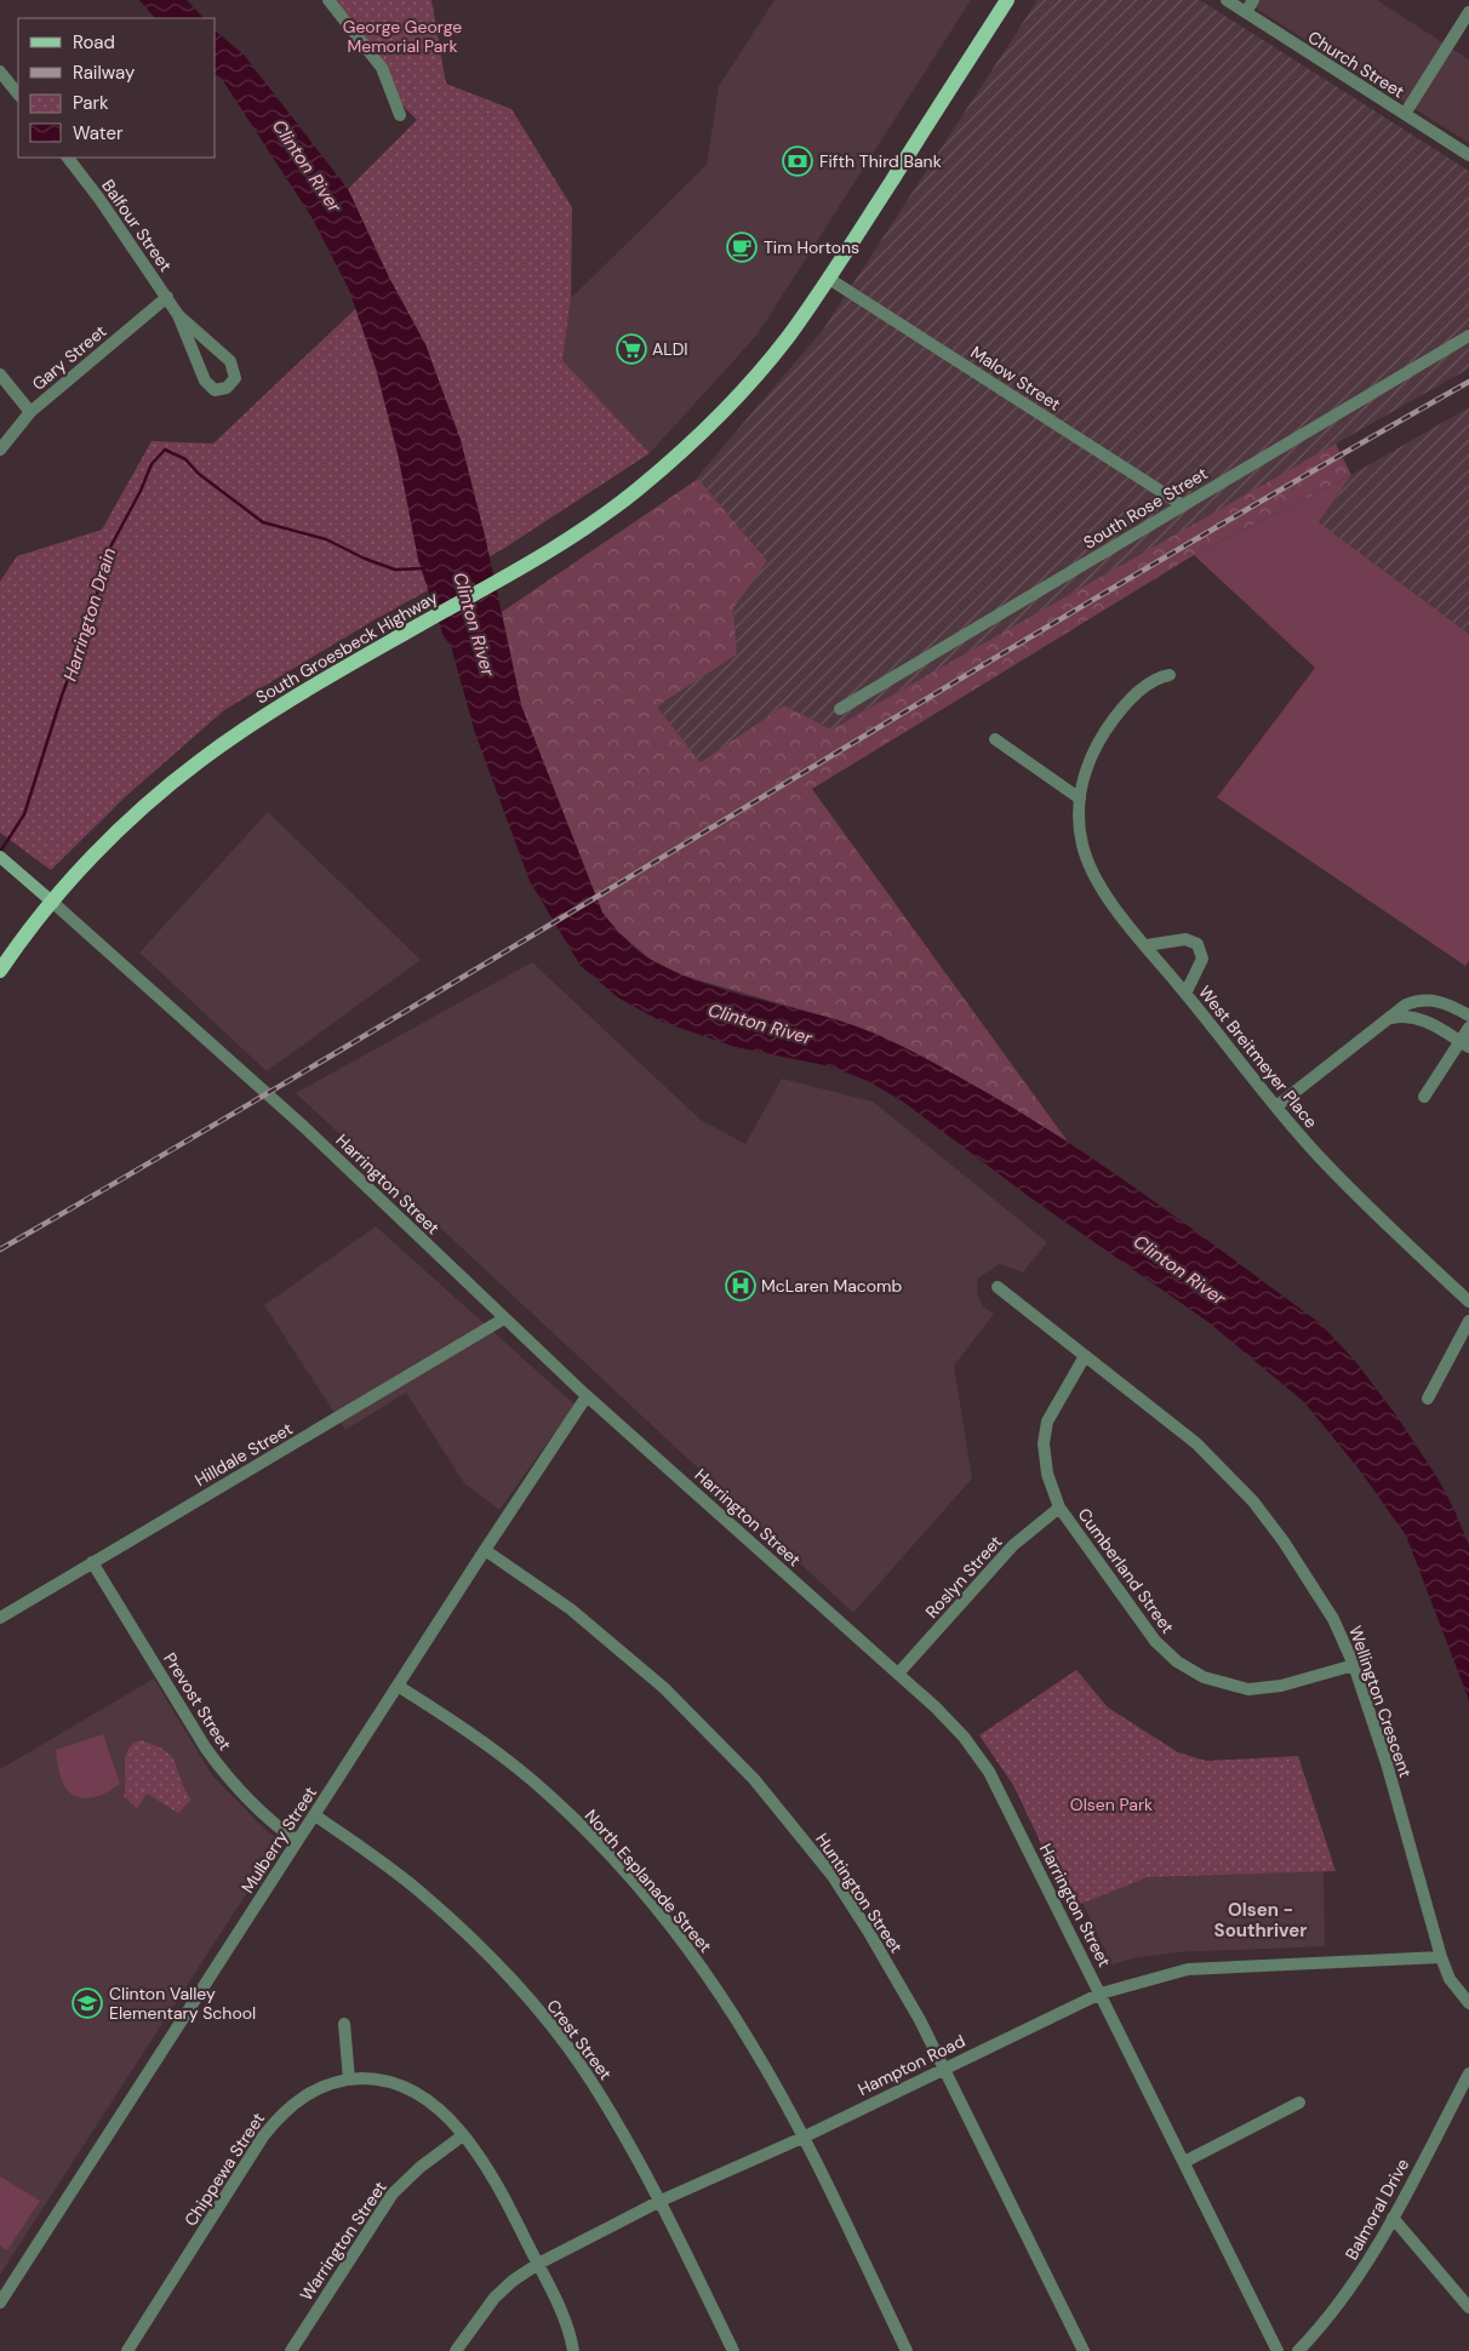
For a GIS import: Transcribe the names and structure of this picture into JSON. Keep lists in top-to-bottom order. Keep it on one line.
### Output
{"streets":{"main road":["South Groesbeck Highway"],"street":["Church Street","Balfour Street","Gary Street","Malow Street","South Rose Street","West Breitmeyer Place","Harrington Street","Hilldale Street","Cumberland Street","Roslyn Street","Prevost Street","Wellington Crescent","Mulberry Street","North Esplanade Street","Huntington Street","Crest Street","Hampton Road","Chippewa Street","Balmoral Drive","Warrington Street"]},"crossings":[["Balfour Street","Gary Street"],["Malow Street","South Rose Street"],["Malow Street","South Groesbeck Highway"],["South Groesbeck Highway","Harrington Street"],["Harrington Street","Hilldale Street"],["Harrington Street","Roslyn Street"],["Harrington Street","Mulberry Street"],["Harrington Street","Hampton Road"],["Hilldale Street","Prevost Street"],["Cumberland Street","Roslyn Street"],["Cumberland Street","Wellington Crescent"],["Prevost Street","Mulberry Street"],["Wellington Crescent","Hampton Road"],["Mulberry Street","North Esplanade Street"],["Mulberry Street","Huntington Street"],["Mulberry Street","Crest Street"],["North Esplanade Street","Hampton Road"],["Huntington Street","Hampton Road"],["Crest Street","Hampton Road"],["Hampton Road","Chippewa Street"],["Chippewa Street","Warrington Street"]],"districts":["Olsen - Southriver"],"water":["Clinton River","Harrington Drain"],"parks":["George George Memorial Park","Olsen Park"],"places":{"bank":["Fifth Third Bank"],"cafe":["Tim Hortons"],"supermarket":["ALDI"],"hospital":["McLaren Macomb"],"school or university":["Clinton Valley Elementary School"]},"legend":["Road","Railway","Park","Water"]}
